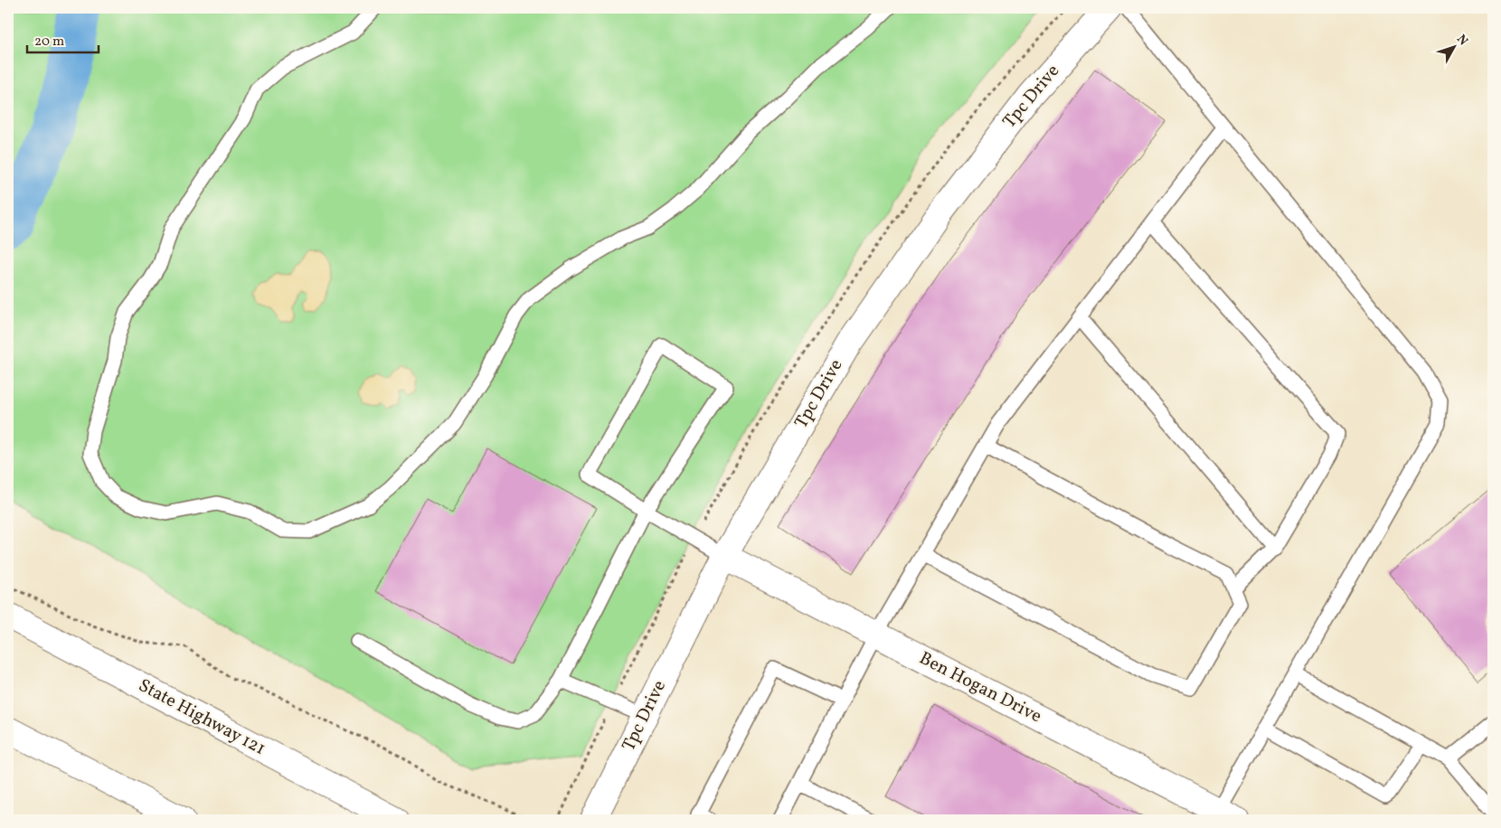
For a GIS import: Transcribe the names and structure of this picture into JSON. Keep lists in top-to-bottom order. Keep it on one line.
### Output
{"streets":{"main road":["Tpc Drive","Ben Hogan Drive","State Highway 121"]},"crossings":[["Tpc Drive","Ben Hogan Drive"]],"scale_bar":"20 m","north":"top right"}
